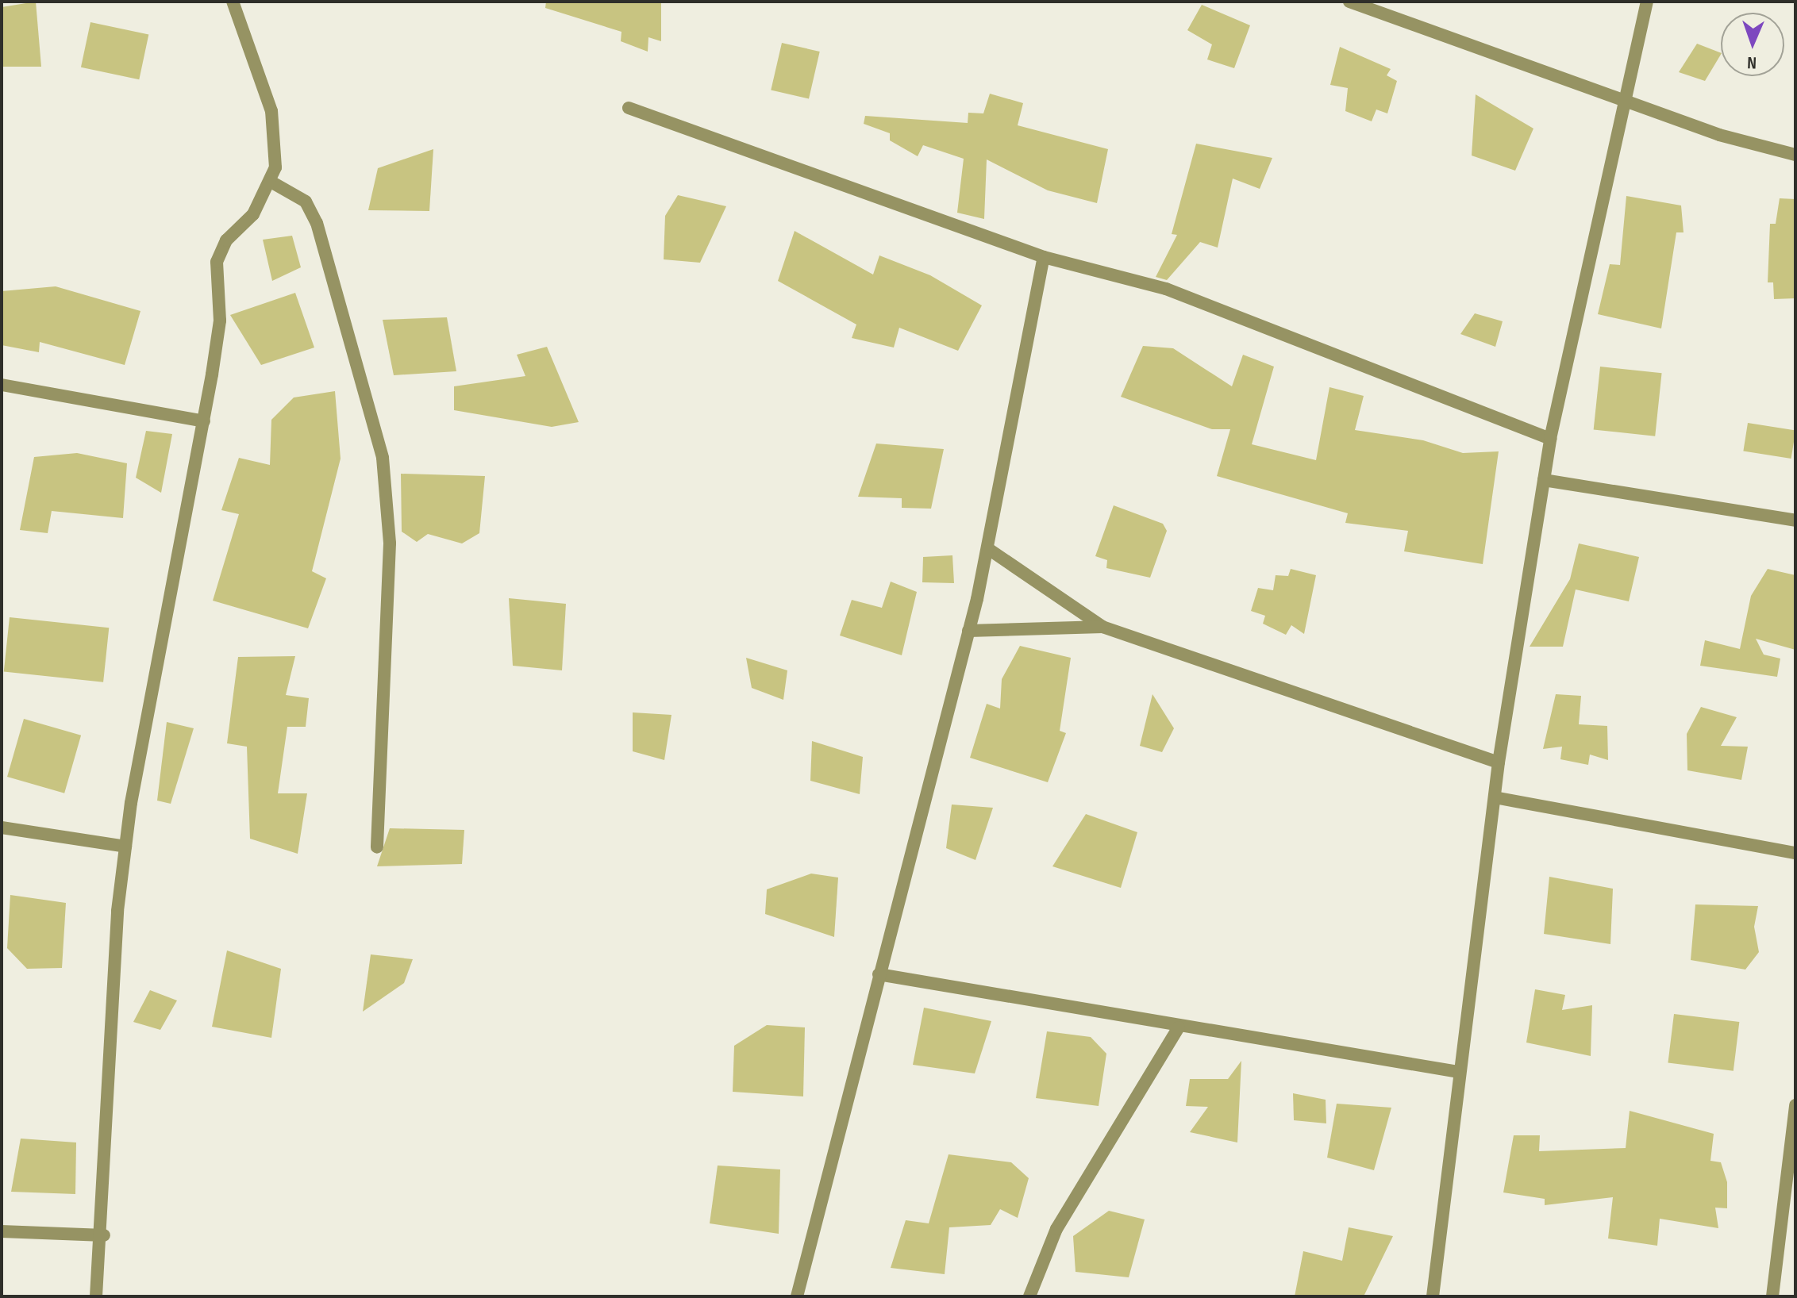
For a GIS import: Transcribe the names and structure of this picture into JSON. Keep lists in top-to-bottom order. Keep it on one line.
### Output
{"north":"bottom"}
